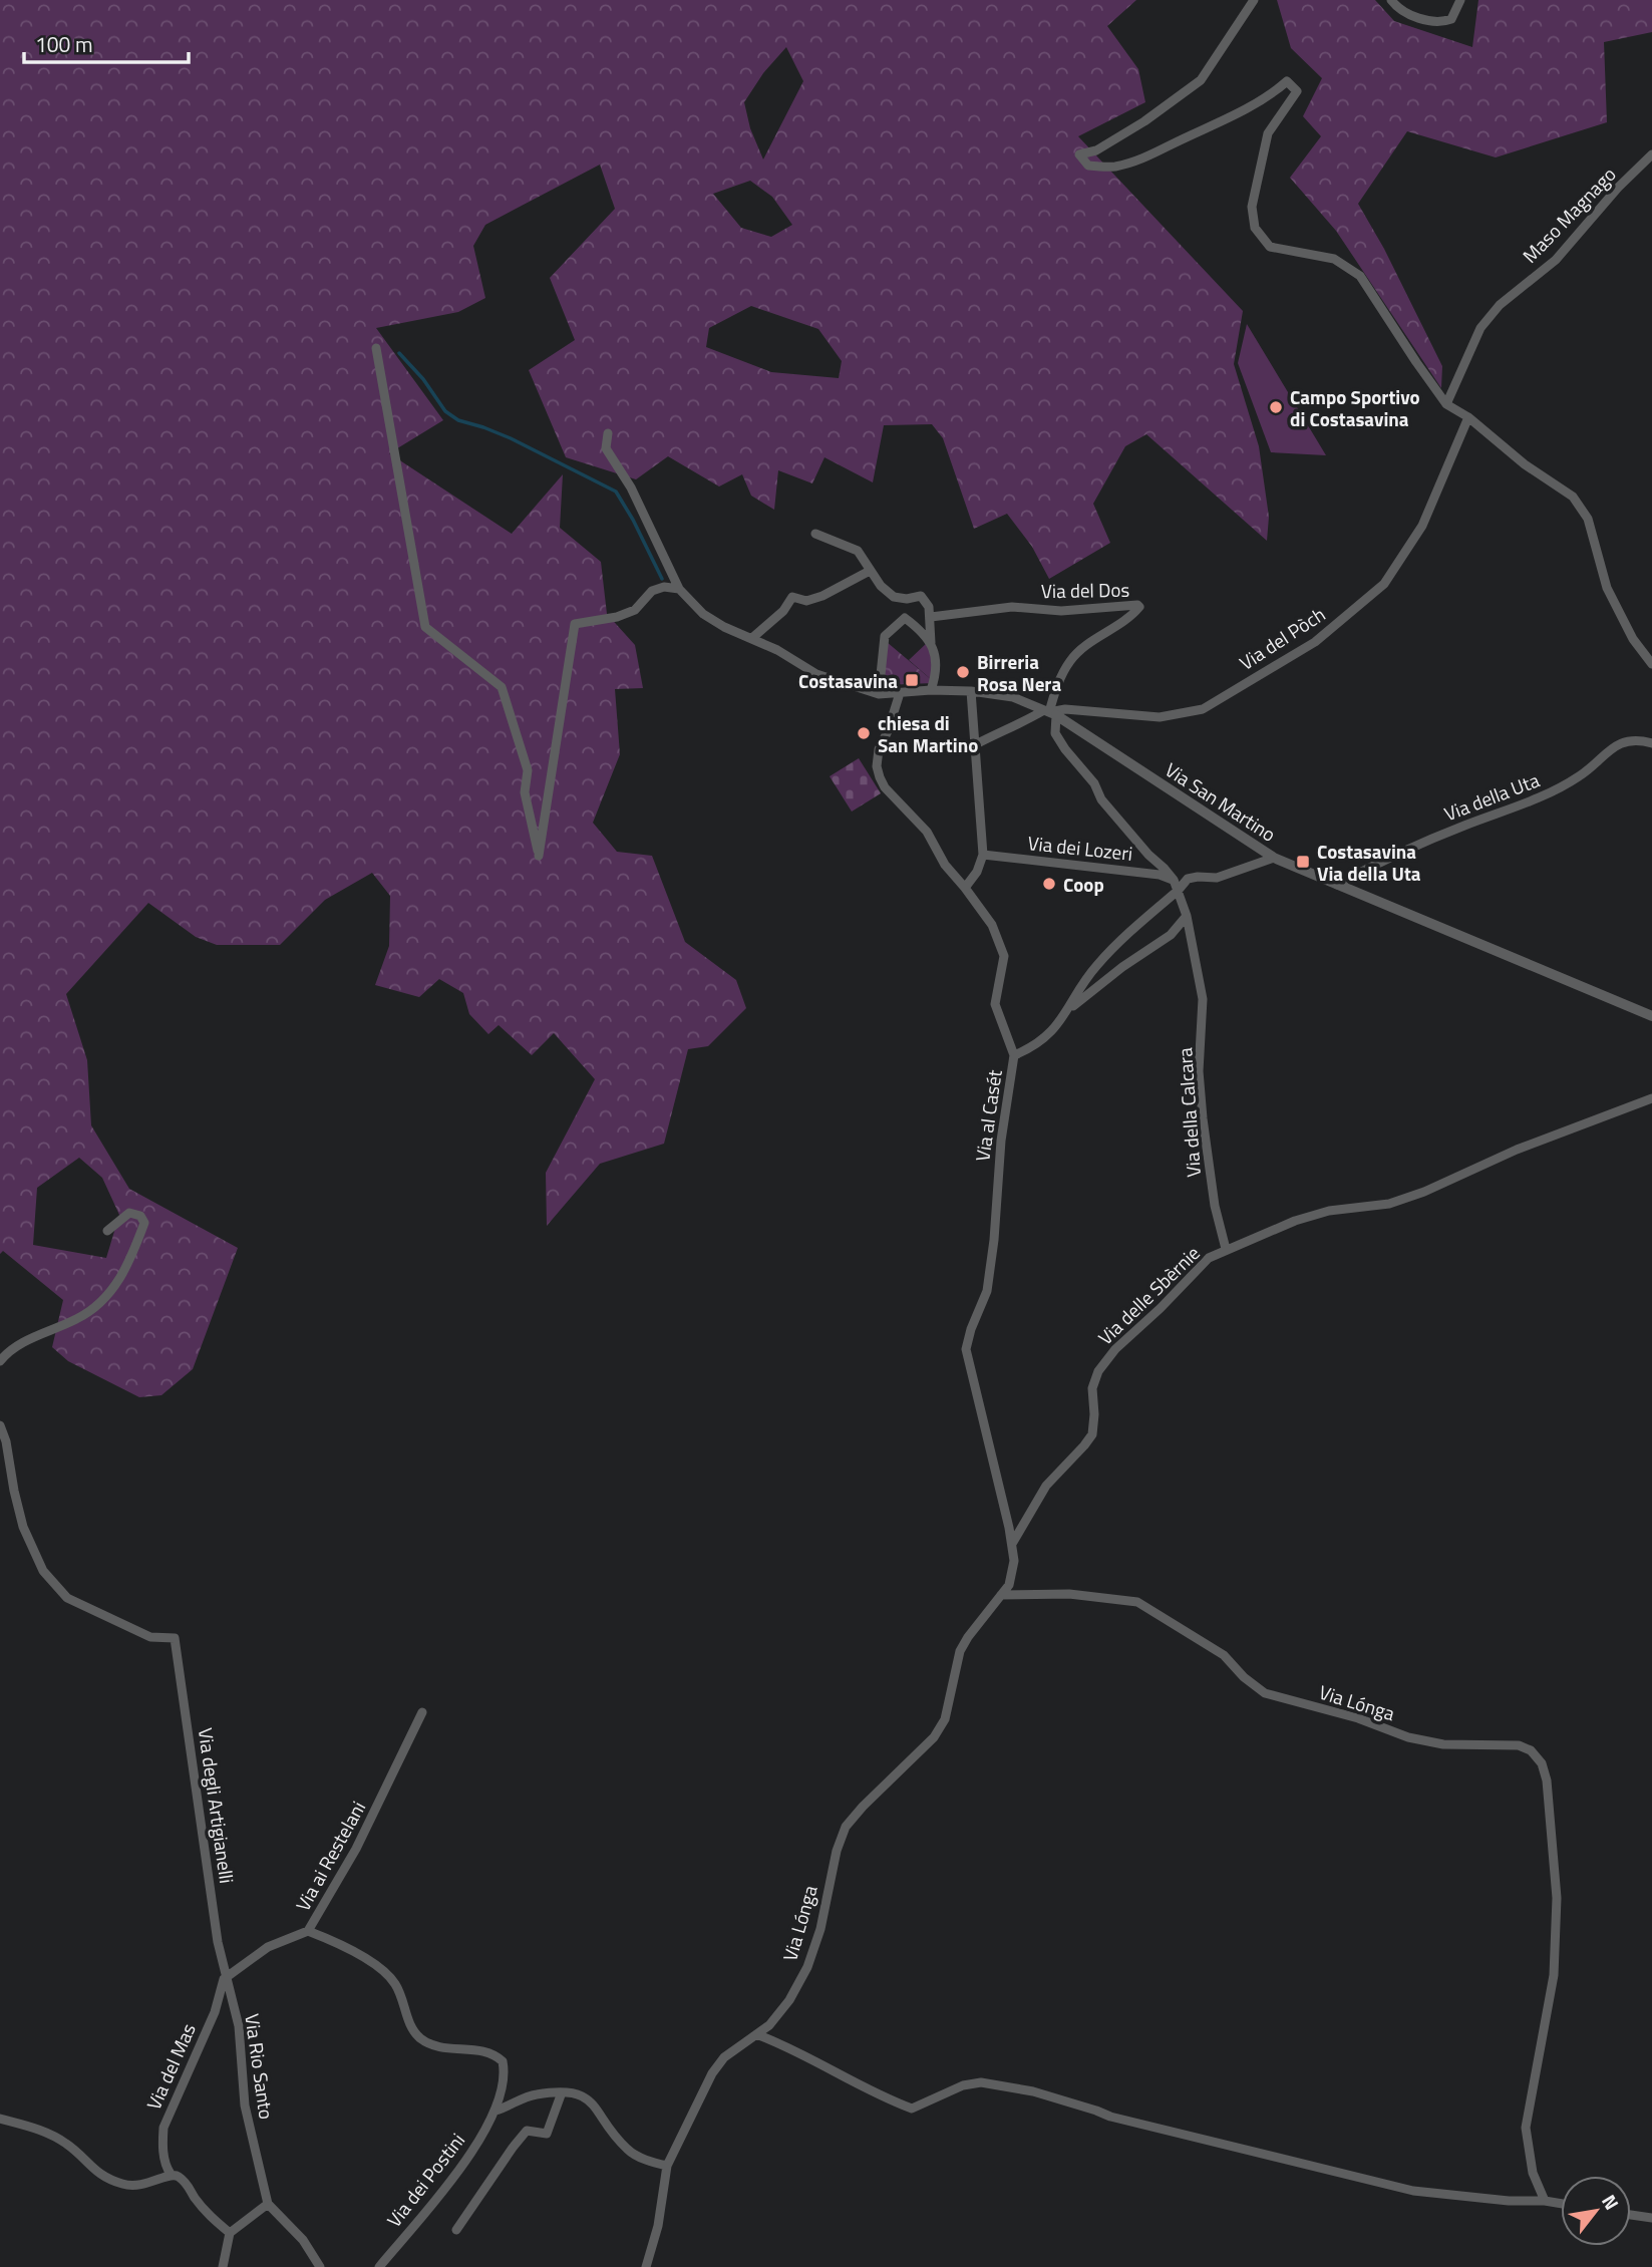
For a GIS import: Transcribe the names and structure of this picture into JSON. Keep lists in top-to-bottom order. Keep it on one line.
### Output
{"streets":{"street":["Maso Magnago","Via del Dos","Via del Pòch","Via della Uta","Via San Martino","Via dei Lozeri","Via della Calcara","Via al Casét","Via delle Sbèrnie","Via Lónga","Via degli Artigianelli","Via ai Restelani","Via del Mas","Via Rio Santo","Via dei Postini"]},"crossings":[["Via del Dos","Via del Pòch"],["Via del Dos","Via San Martino"],["Via del Dos","Via della Calcara"],["Via del Pòch","Via San Martino"],["Via del Pòch","Via della Calcara"],["Via della Uta","Via San Martino"],["Via San Martino","Via della Calcara"],["Via San Martino","Via al Casét"],["Via dei Lozeri","Via della Calcara"],["Via della Calcara","Via delle Sbèrnie"],["Via al Casét","Via delle Sbèrnie"],["Via al Casét","Via Lónga"],["Via delle Sbèrnie","Via Lónga"],["Via degli Artigianelli","Via ai Restelani"],["Via degli Artigianelli","Via del Mas"],["Via degli Artigianelli","Via Rio Santo"],["Via ai Restelani","Via del Mas"],["Via ai Restelani","Via Rio Santo"],["Via ai Restelani","Via dei Postini"],["Via del Mas","Via Rio Santo"]],"places":{"other":["Campo Sportivo di Costasavina","Birreria Rosa Nera","chiesa di San Martino","Coop"],"transit":["Costasavina","Costasavina Via della Uta"]},"scale_bar":"100 m","north":"top right"}
